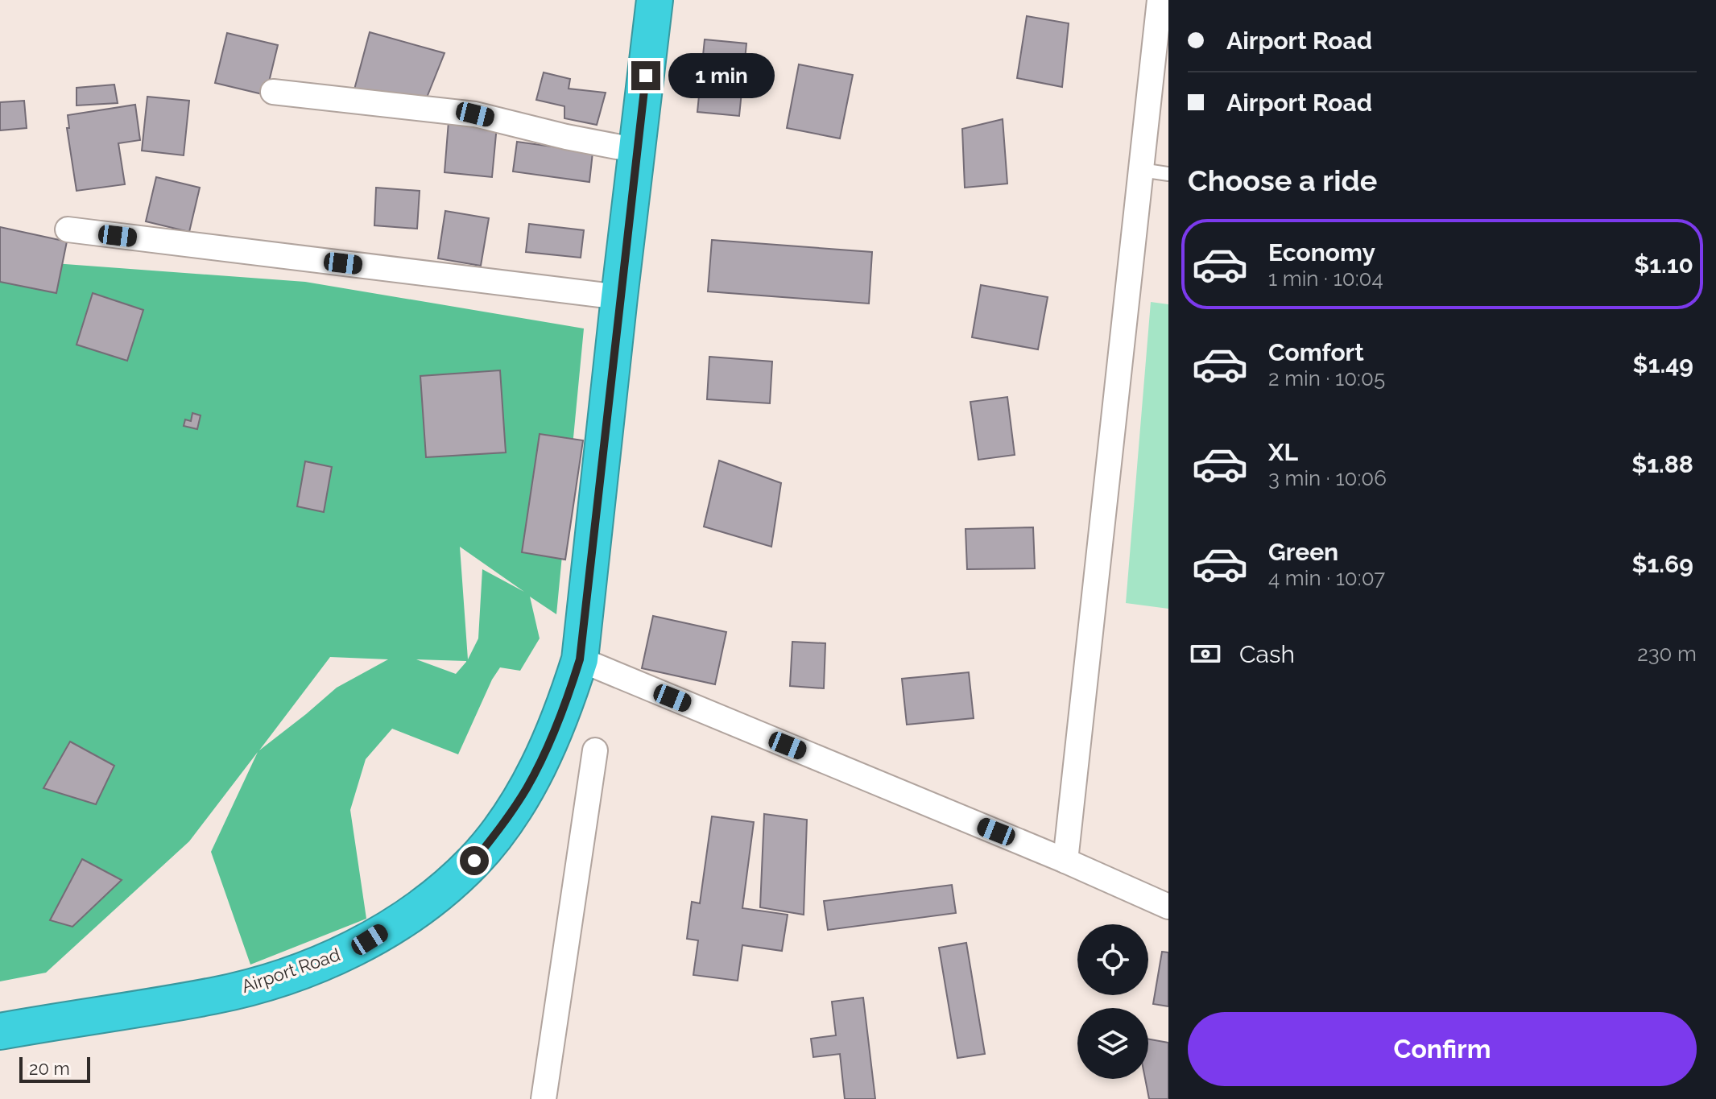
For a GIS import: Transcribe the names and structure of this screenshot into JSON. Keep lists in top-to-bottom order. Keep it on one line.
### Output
{"streets":{"highway":["Airport Road"]},"scale_bar":"20 m","page":{"banner":["Airport Road","Airport Road"],"bubble":"1 min","heading":"Choose a ride","list":[{"name":"Economy","note":"1 min · 10:04","value":"$1.10"},{"name":"Comfort","note":"2 min · 10:05","value":"$1.49"},{"name":"XL","note":"3 min · 10:06","value":"$1.88"},{"name":"Green","note":"4 min · 10:07","value":"$1.69"}],"pay":["Cash","230 m"],"buttons":"Confirm","scale":"20 m"}}
